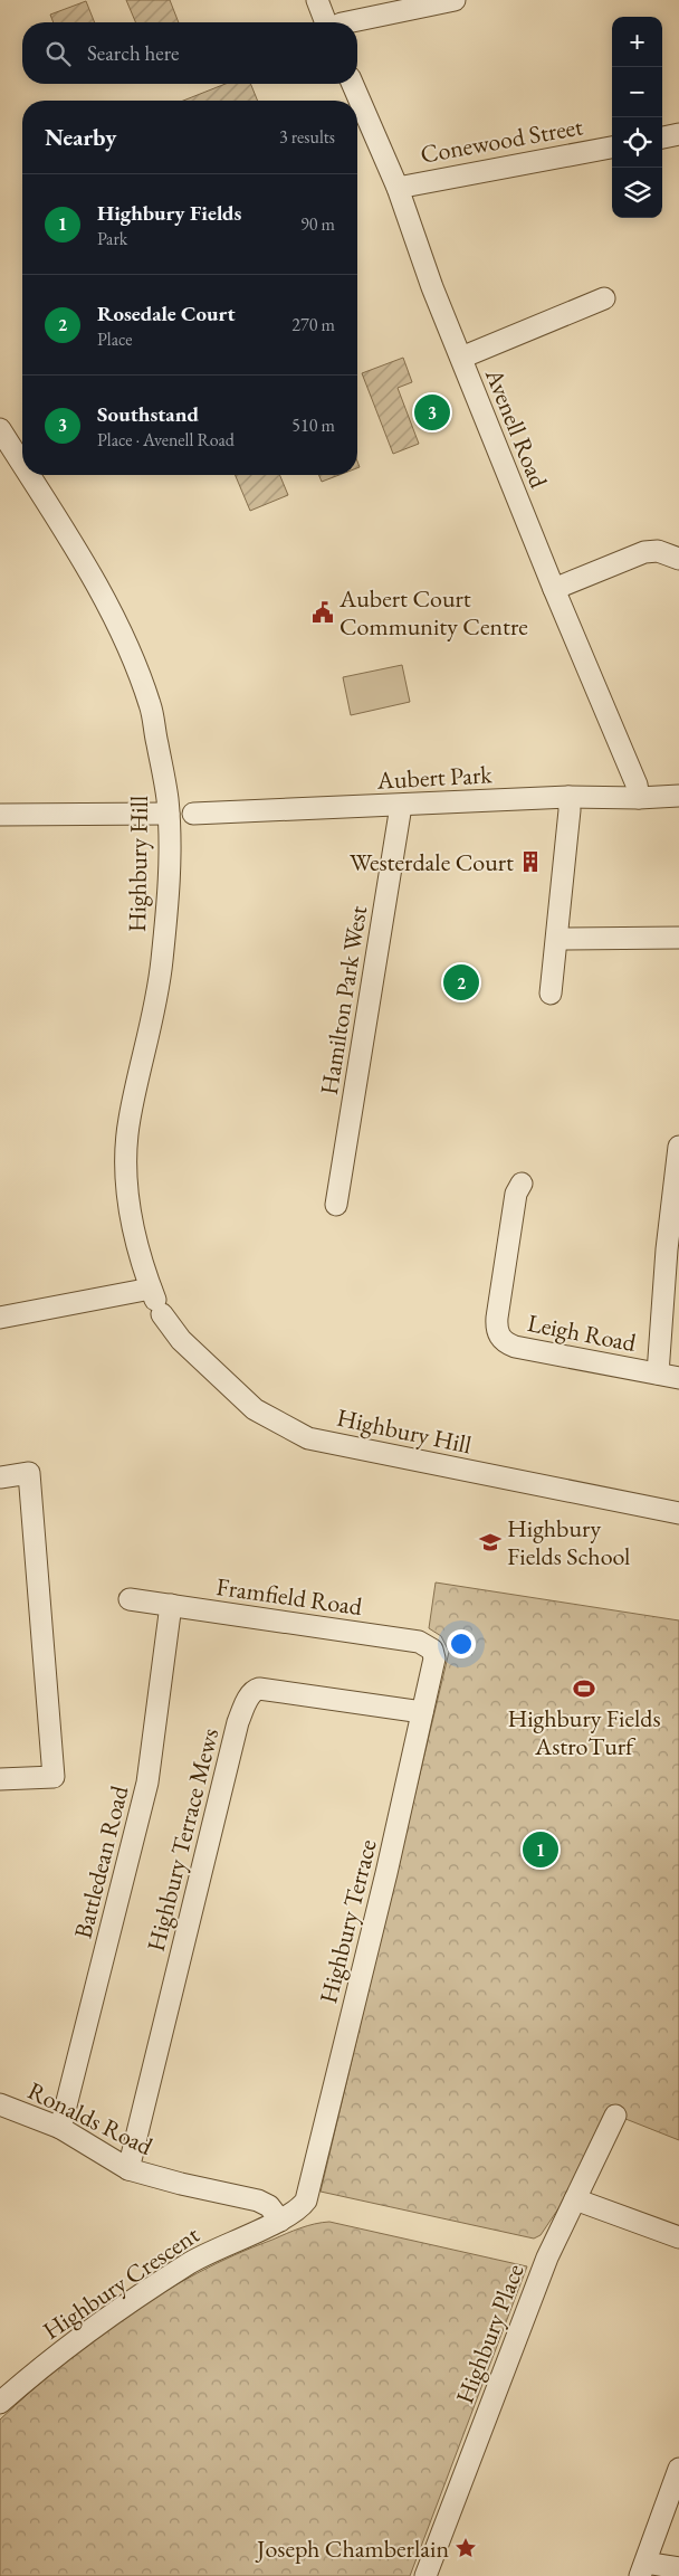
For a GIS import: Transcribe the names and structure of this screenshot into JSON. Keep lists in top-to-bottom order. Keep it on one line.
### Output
{"streets":{"street":["Conewood Street","Avenell Road","Aubert Park","Highbury Hill","Hamilton Park West","Leigh Road","Framfield Road","Highbury Terrace Mews","Battledean Road","Highbury Terrace","Ronalds Road","Highbury Crescent","Highbury Place"]},"crossings":[["Conewood Street","Avenell Road"],["Avenell Road","Aubert Park"],["Aubert Park","Hamilton Park West"],["Framfield Road","Battledean Road"],["Framfield Road","Highbury Terrace"],["Highbury Terrace Mews","Highbury Terrace"],["Highbury Terrace Mews","Ronalds Road"],["Battledean Road","Ronalds Road"],["Highbury Terrace","Highbury Crescent"],["Ronalds Road","Highbury Crescent"]],"places":{"public building":["Aubert Court Community Centre"],"building":["Westerdale Court"],"school or university":["Highbury Fields School"],"sports":["Highbury Fields AstroTurf"],"place":["Joseph Chamberlain"]},"page":{"map_buttons":["+","−"],"search":"Search here","heading":["Nearby","3 results"],"list":[{"mark":"1","name":"Highbury Fields","note":"Park","value":"90 m"},{"mark":"2","name":"Rosedale Court","note":"Place","value":"270 m"},{"mark":"3","name":"Southstand","note":"Place · Avenell Road","value":"510 m"}],"pins":["3","2","1"]}}
